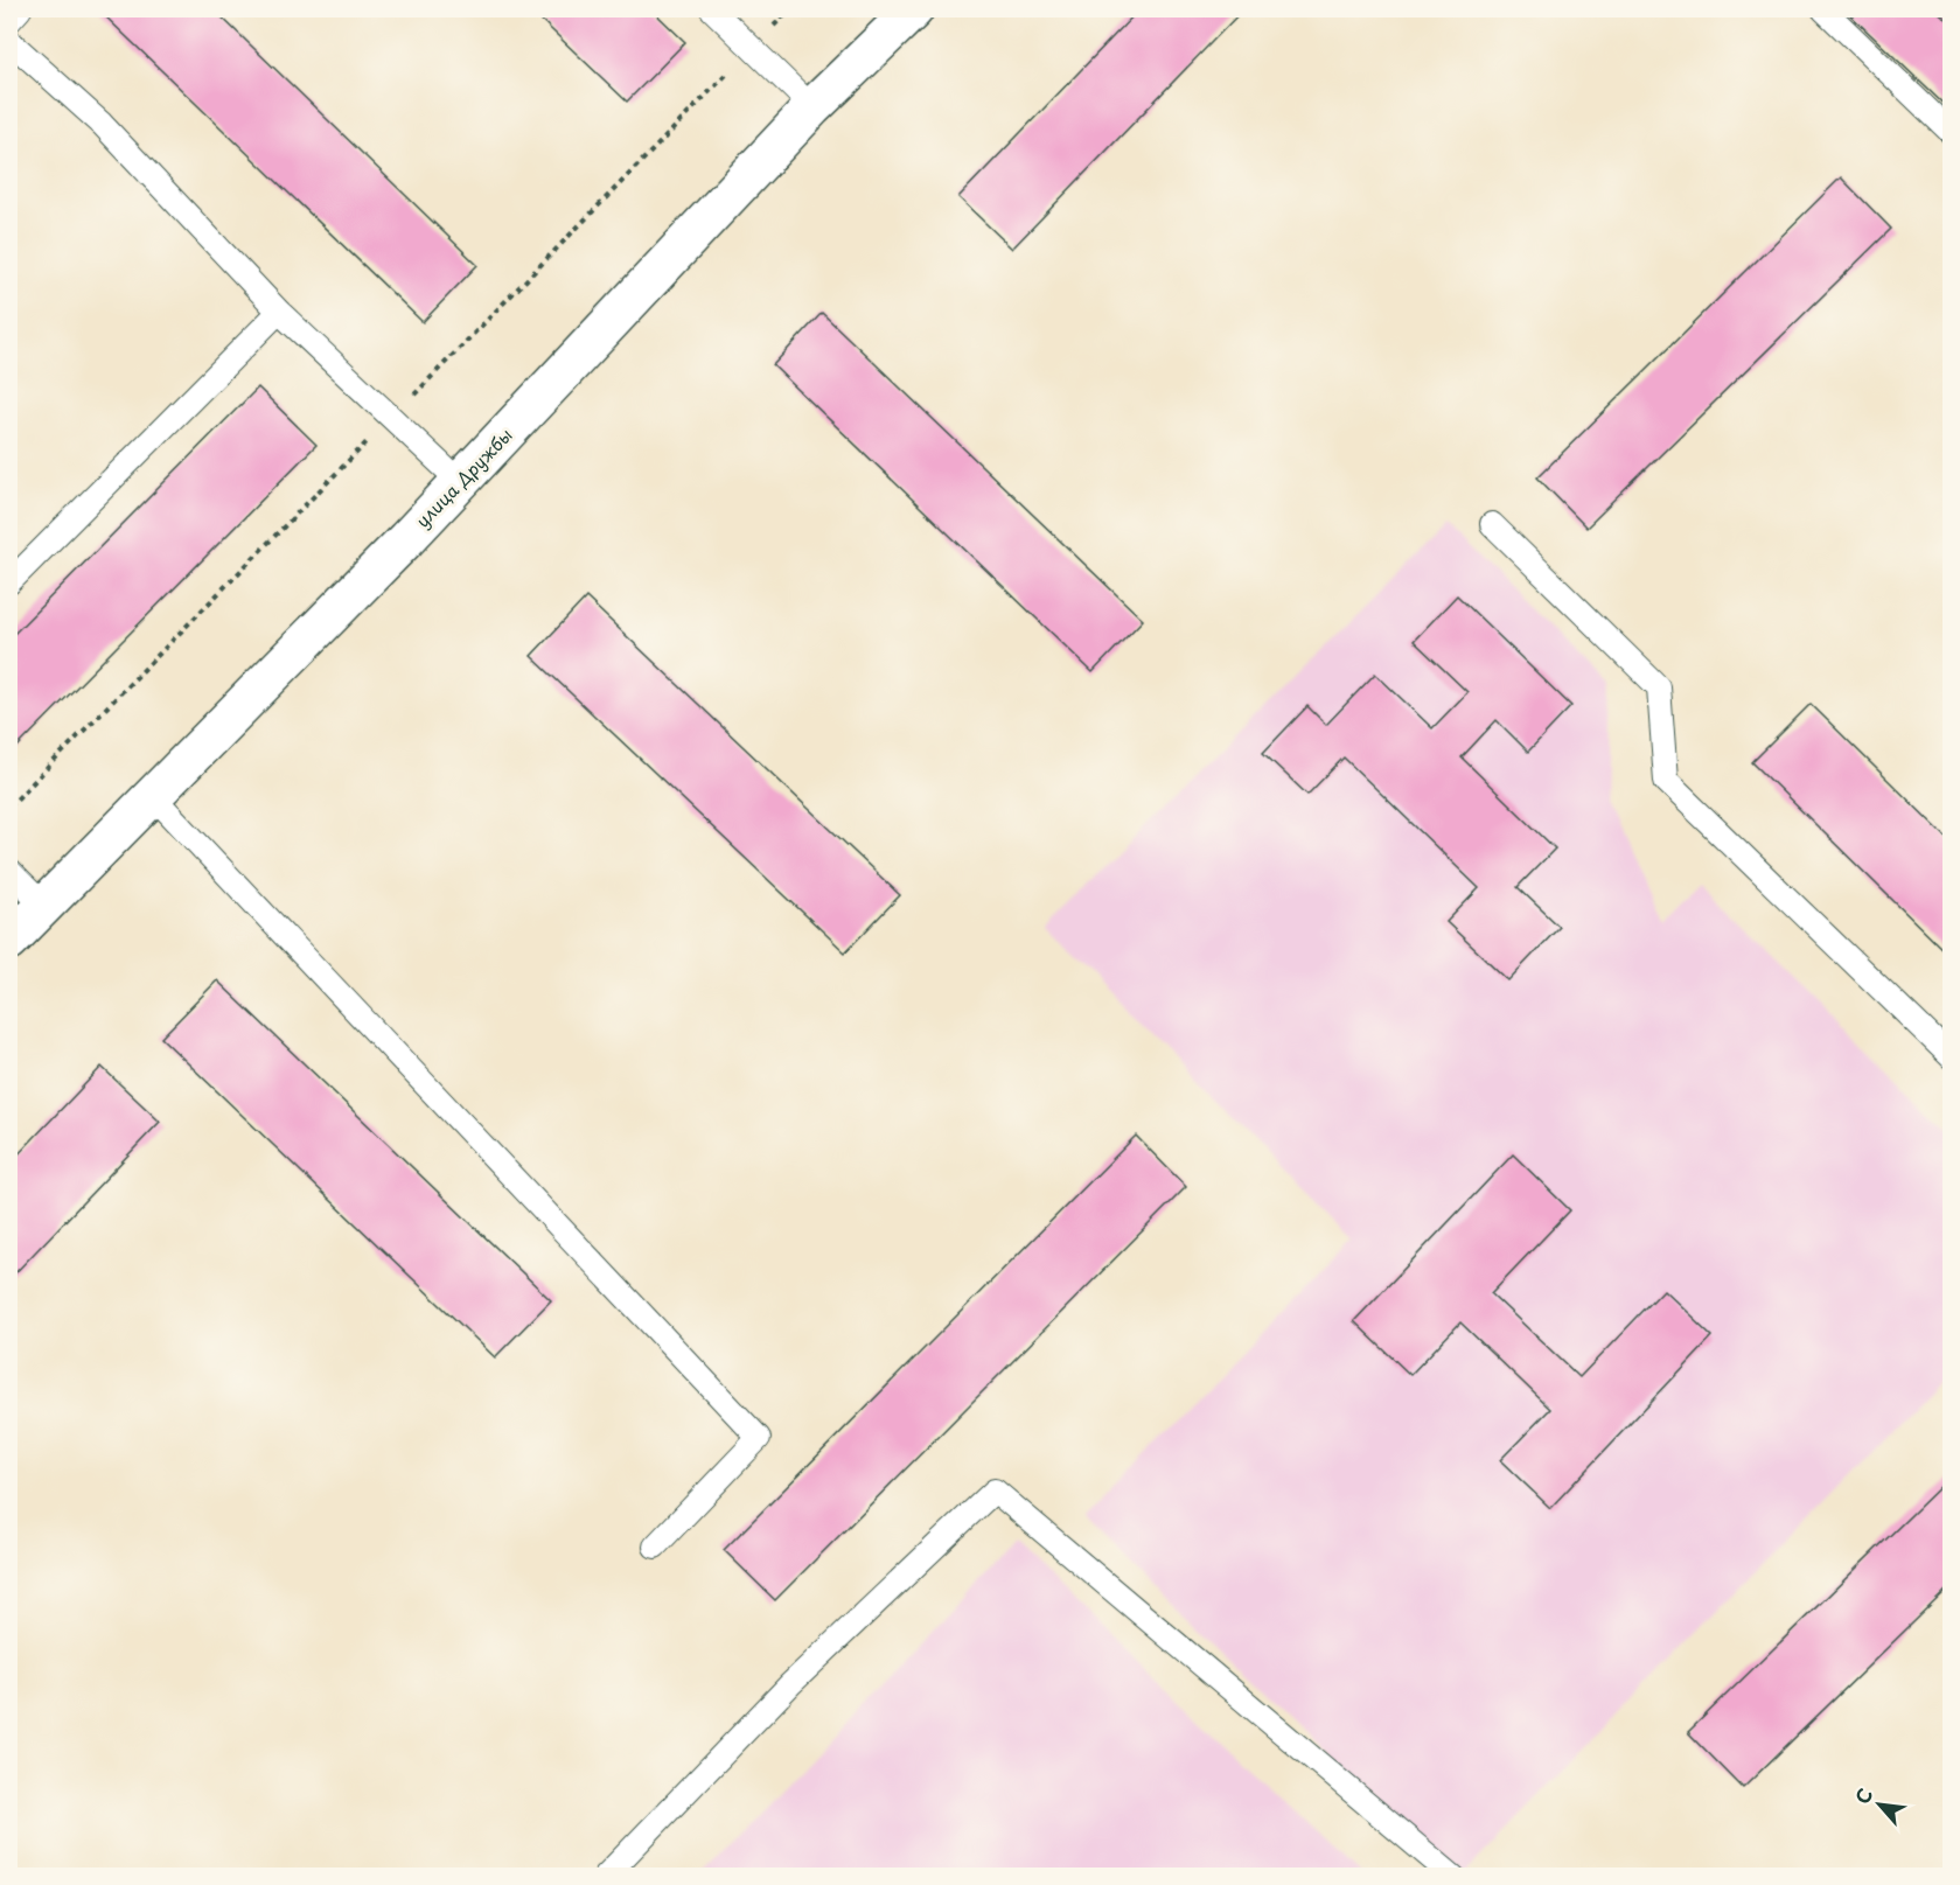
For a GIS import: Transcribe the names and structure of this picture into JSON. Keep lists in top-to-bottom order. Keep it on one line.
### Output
{"streets":{"street":["улица Дружбы"]},"north":"top left"}
